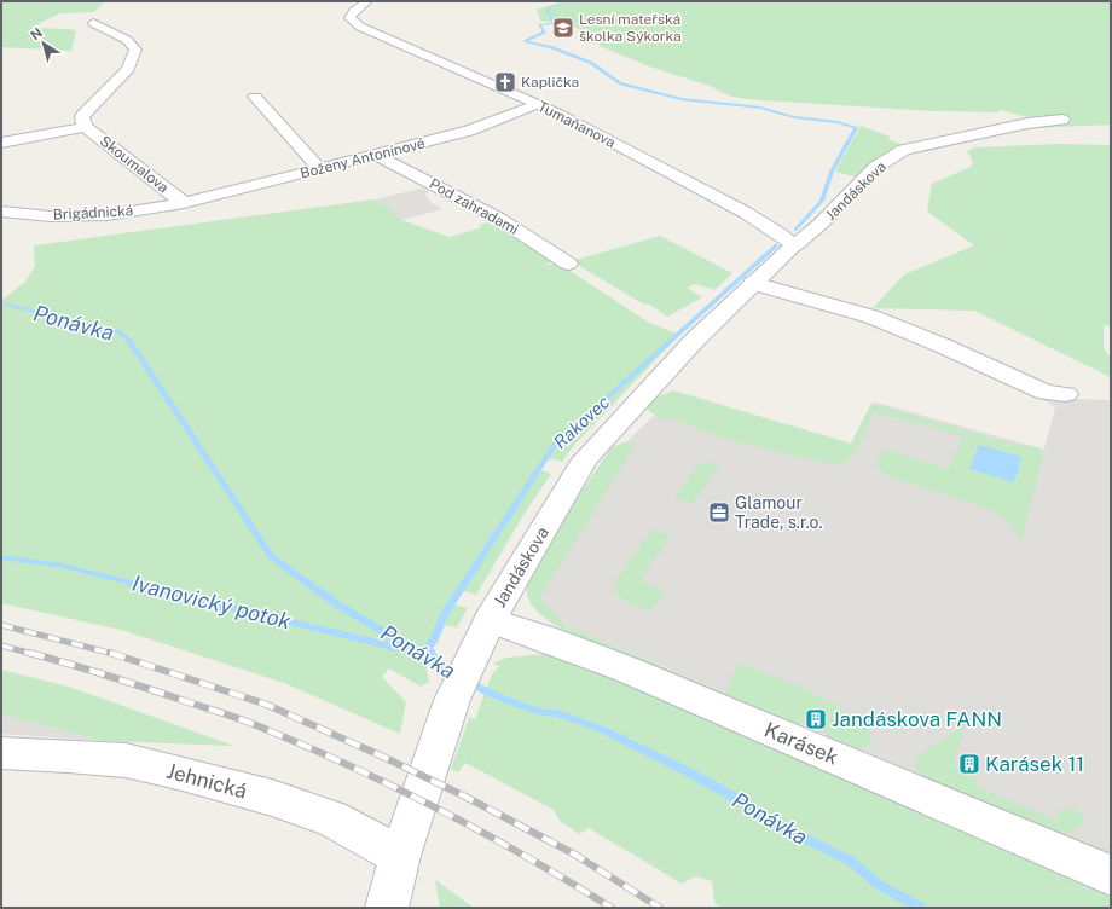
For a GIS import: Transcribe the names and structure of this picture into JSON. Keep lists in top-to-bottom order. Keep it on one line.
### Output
{"streets":{"street":["Tumaňanova","Boženy Antonínové","Skoumalova","Jandáskova","Pod zahradami","Brigádnická","Karásek","Jehnická"]},"crossings":[["Tumaňanova","Boženy Antonínové"],["Tumaňanova","Jandáskova"],["Boženy Antonínové","Skoumalova"],["Boženy Antonínové","Pod zahradami"],["Boženy Antonínové","Brigádnická"],["Skoumalova","Brigádnická"],["Jandáskova","Karásek"],["Jandáskova","Jehnická"]],"water":["Ponávka","Rakovec","Ivanovický potok"],"places":{"school or university":["Lesní mateřská školka Sýkorka"],"church":["Kaplička"],"office":["Glamour Trade, s.r.o."],"building":["Jandáskova FANN","Karásek 11"]},"north":"top left"}
